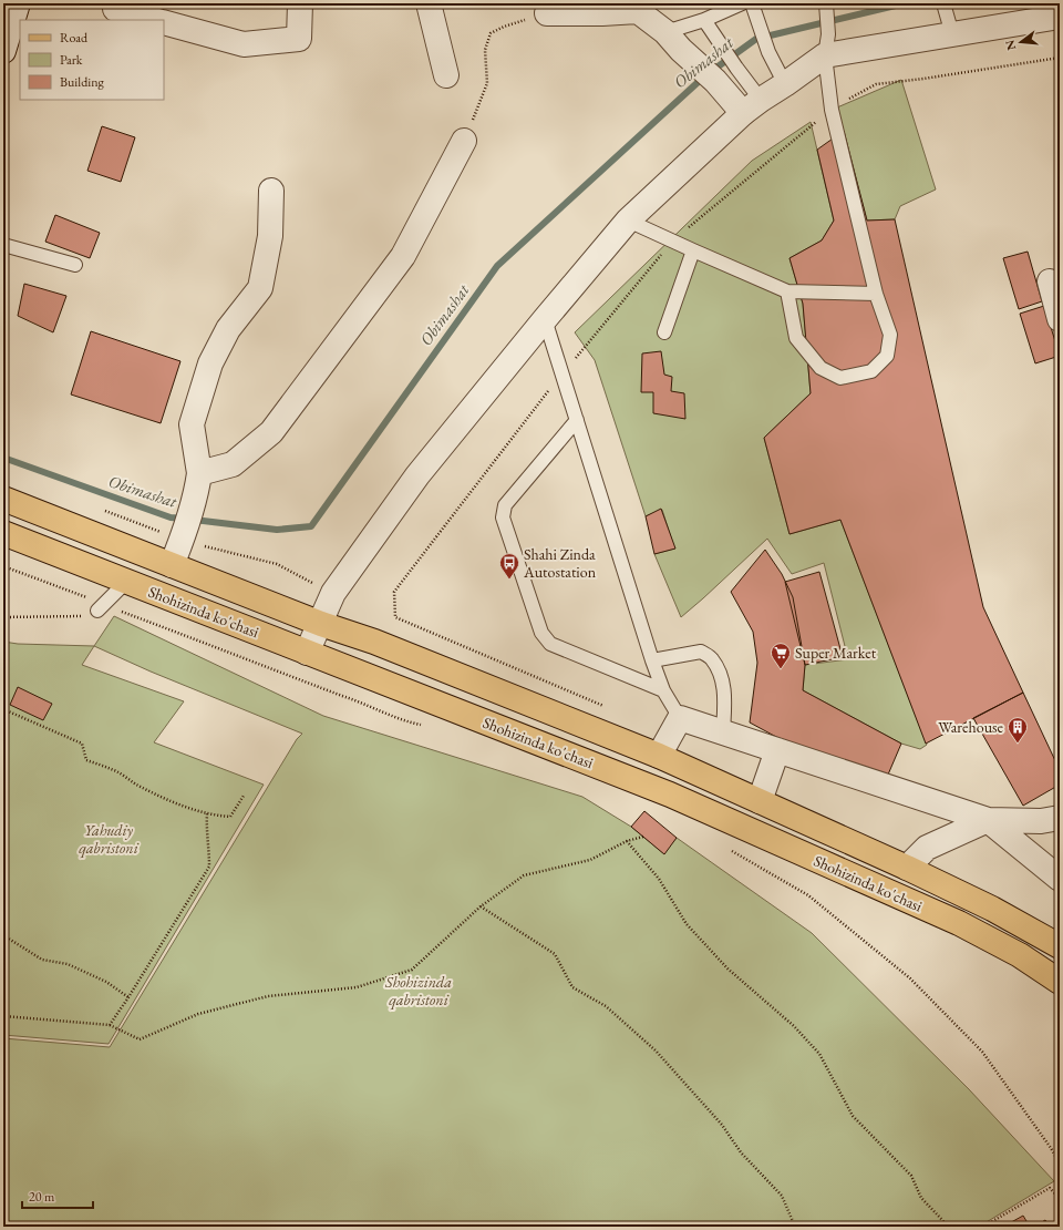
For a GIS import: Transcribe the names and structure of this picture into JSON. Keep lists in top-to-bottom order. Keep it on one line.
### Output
{"streets":{"main road":["Shohizinda ko'chasi"]},"water":["Obimashat"],"parks":["Yahudiy qabristoni","Shohizinda qabristoni"],"places":{"bus stop":["Shahi Zinda Autostation"],"supermarket":["Super Market"],"building":["Warehouse"]},"legend":["Road","Park","Building"],"scale_bar":"20 m","north":"left"}
